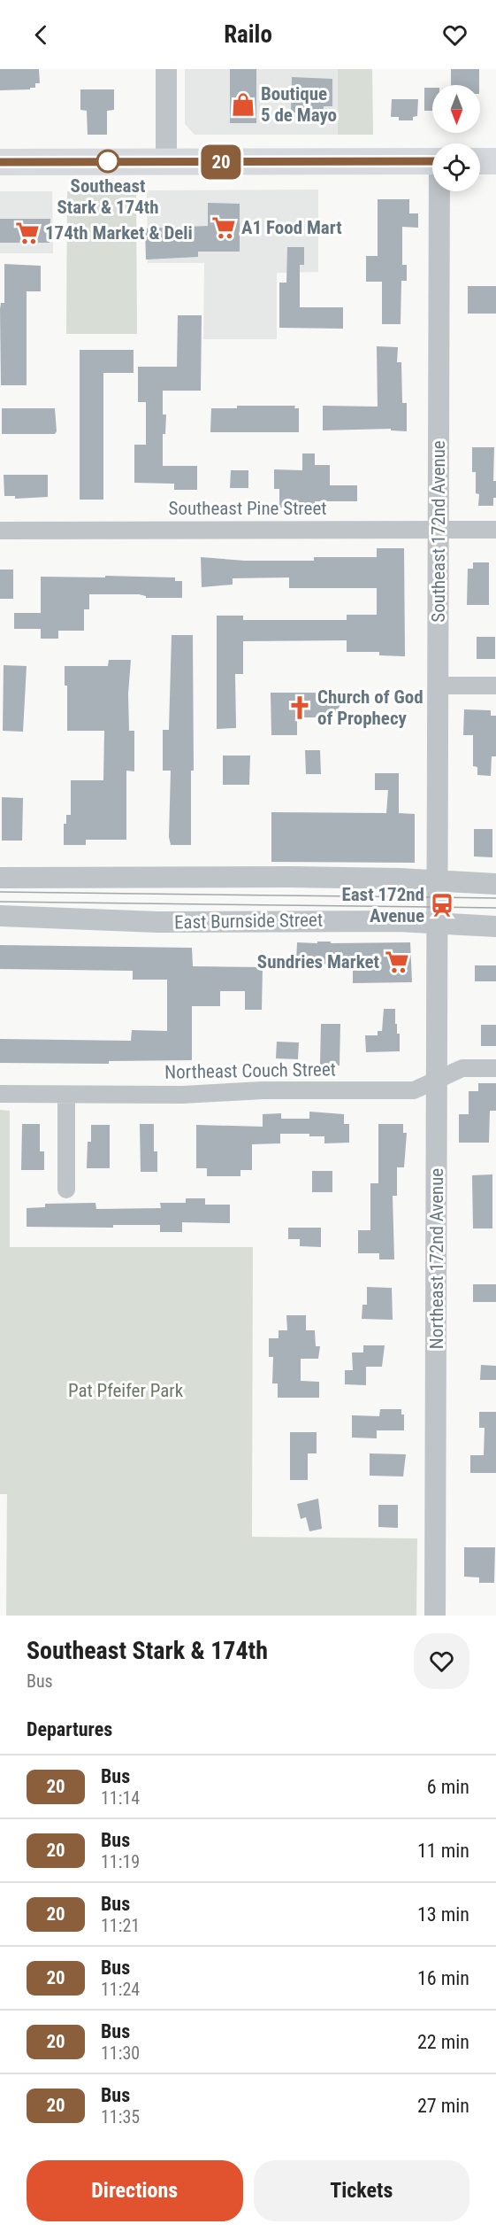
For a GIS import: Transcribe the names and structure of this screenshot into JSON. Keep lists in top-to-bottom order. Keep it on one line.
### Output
{"streets":{"street":["Southeast Pine Street","Southeast 172nd Avenue","East Burnside Street","Northeast Couch Street","Northeast 172nd Avenue"]},"crossings":[["Southeast Pine Street","Southeast 172nd Avenue"],["Southeast 172nd Avenue","Northeast 172nd Avenue"],["East Burnside Street","Northeast 172nd Avenue"],["Northeast Couch Street","Northeast 172nd Avenue"]],"parks":["Pat Pfeifer Park"],"places":{"shop":["Boutique 5 de Mayo"],"other":["Southeast Stark & 174th"],"supermarket":["A1 Food Mart","174th Market & Deli","Sundries Market"],"church":["Church of God of Prophecy"],"station":["East 172nd Avenue"]},"lines":["bus line 20"],"north":"bottom","page":{"header":"Railo","on_map":"20","heading":[["Southeast Stark & 174th","Bus"],"Departures"],"list":[{"mark":"20","name":"Bus","note":"11:14","value":"6 min"},{"mark":"20","name":"Bus","note":"11:19","value":"11 min"},{"mark":"20","name":"Bus","note":"11:21","value":"13 min"},{"mark":"20","name":"Bus","note":"11:24","value":"16 min"},{"mark":"20","name":"Bus","note":"11:30","value":"22 min"},{"mark":"20","name":"Bus","note":"11:35","value":"27 min"}],"buttons":["Directions","Tickets"]}}
